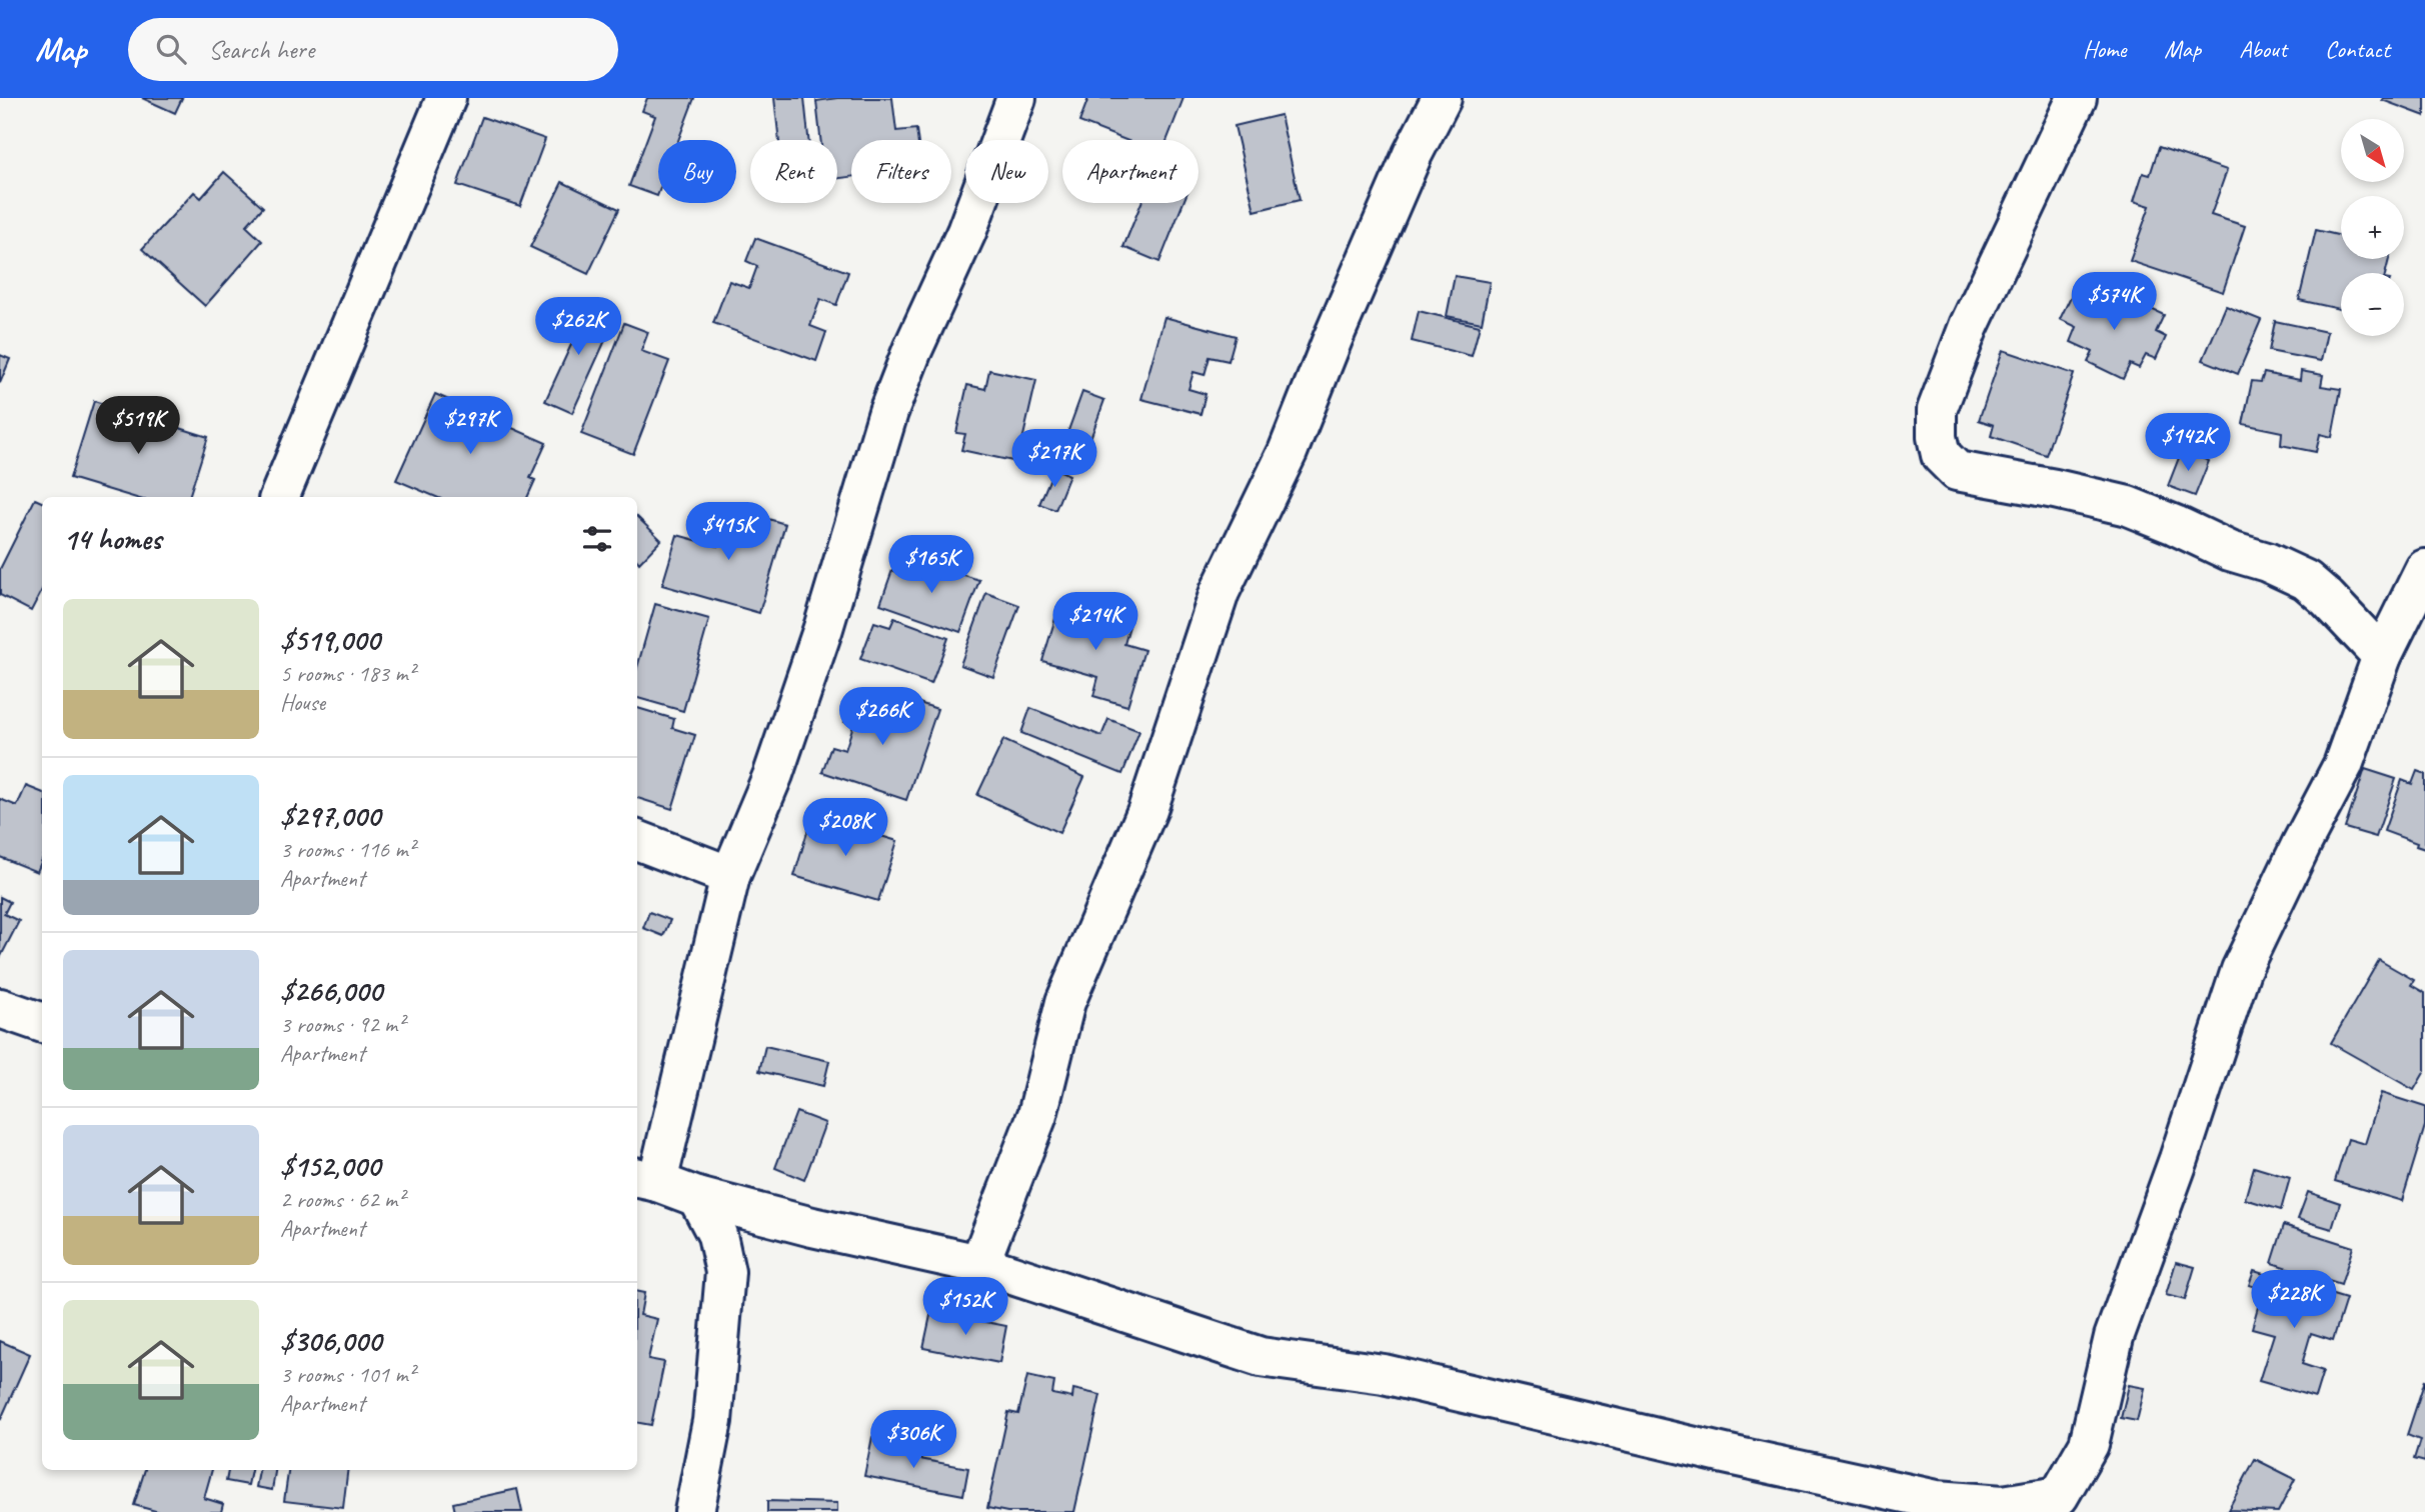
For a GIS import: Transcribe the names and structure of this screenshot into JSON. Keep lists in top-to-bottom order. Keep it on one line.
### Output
{"north":"bottom right","page":{"header":"Map","search":"Search here","nav":["Home","Map","About","Contact"],"map_buttons":["+","−"],"chip":["Buy","Rent","Filters","New","Apartment"],"price":["$574K","$262K","$519K","$297K","$142K","$217K","$415K","$165K","$214K","$266K","$208K","$228K","$152K","$306K"],"heading":"14 homes","list":[{"name":"$519,000","note":"5 rooms · 183 m² · House"},{"name":"$297,000","note":"3 rooms · 116 m² · Apartment"},{"name":"$266,000","note":"3 rooms · 92 m² · Apartment"},{"name":"$152,000","note":"2 rooms · 62 m² · Apartment"},{"name":"$306,000","note":"3 rooms · 101 m² · Apartment"}]}}
